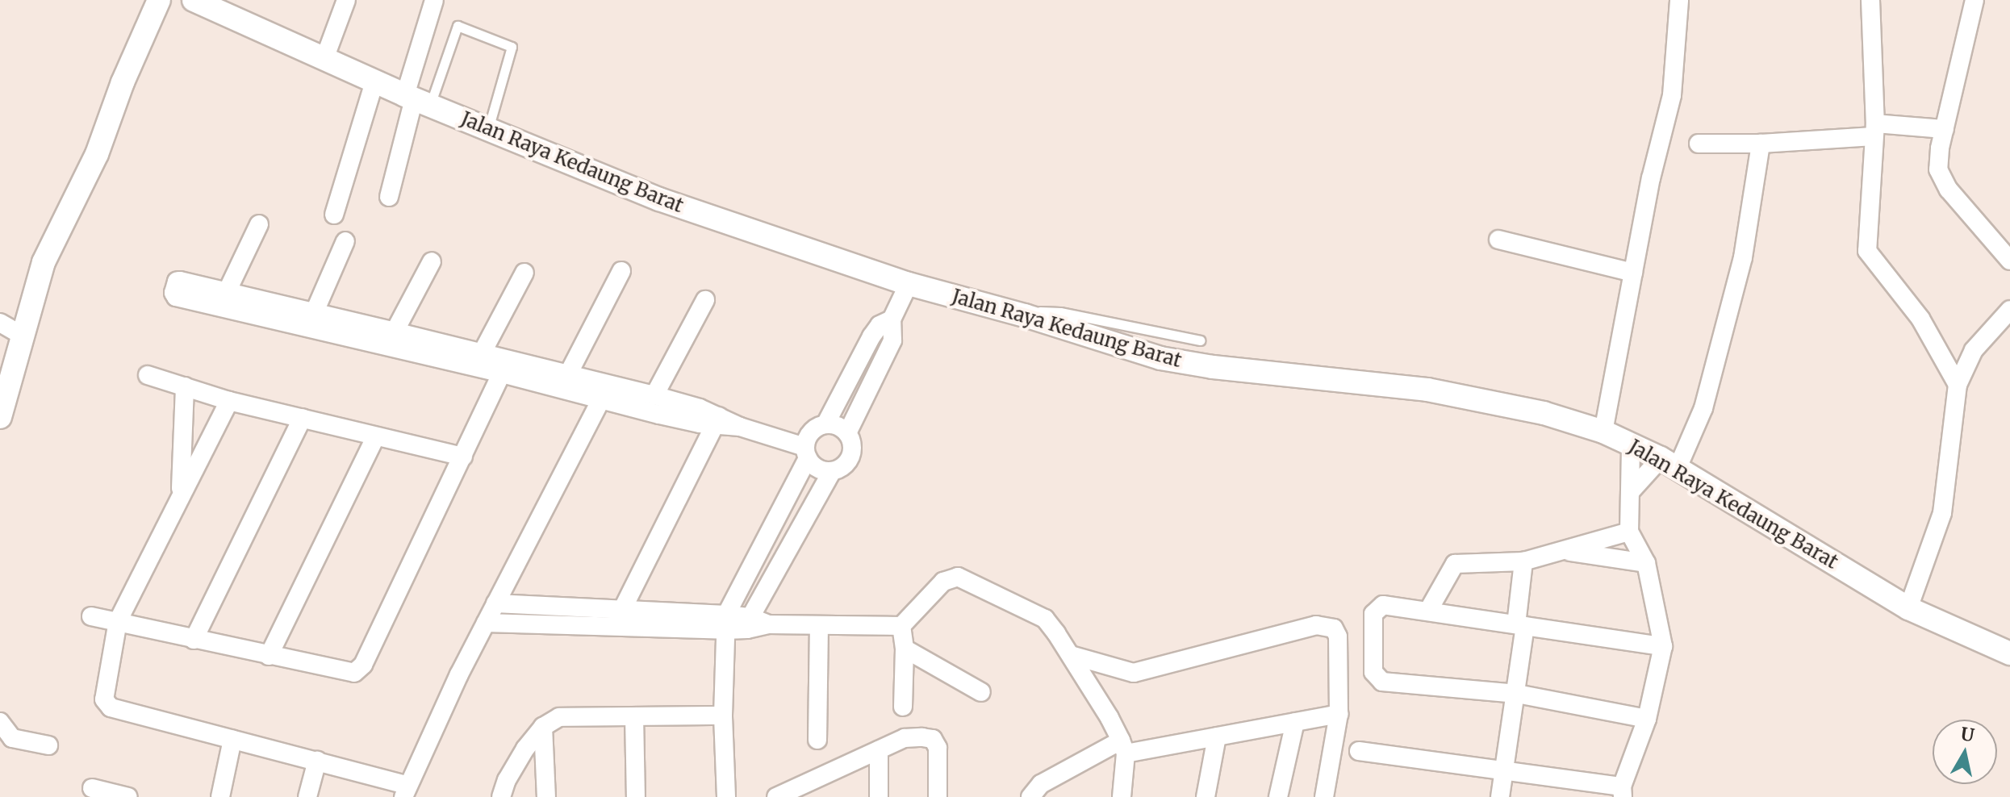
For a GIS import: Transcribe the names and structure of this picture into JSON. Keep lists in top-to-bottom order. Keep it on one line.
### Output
{"streets":{"street":["Jalan Raya Kedaung Barat"]},"north":"top"}
